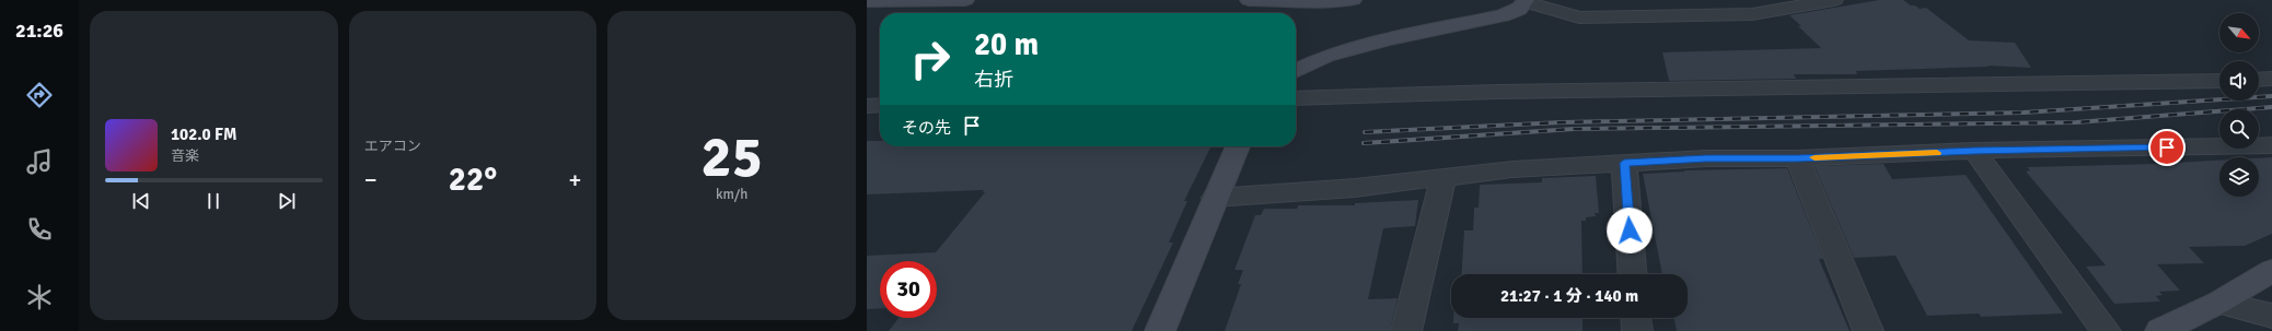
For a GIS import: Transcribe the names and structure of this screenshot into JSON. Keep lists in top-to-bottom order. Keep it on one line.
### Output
{"north":"bottom right","page":{"tabs":"21:26","tile":["エアコン",["25","km/h"]],"turn":["20 m","右折"],"then":"その先","song":["102.0 FM","音楽"],"heat":["−","22°","+"],"limit":"30","trip":"21:27 · 1 分 · 140 m"}}
